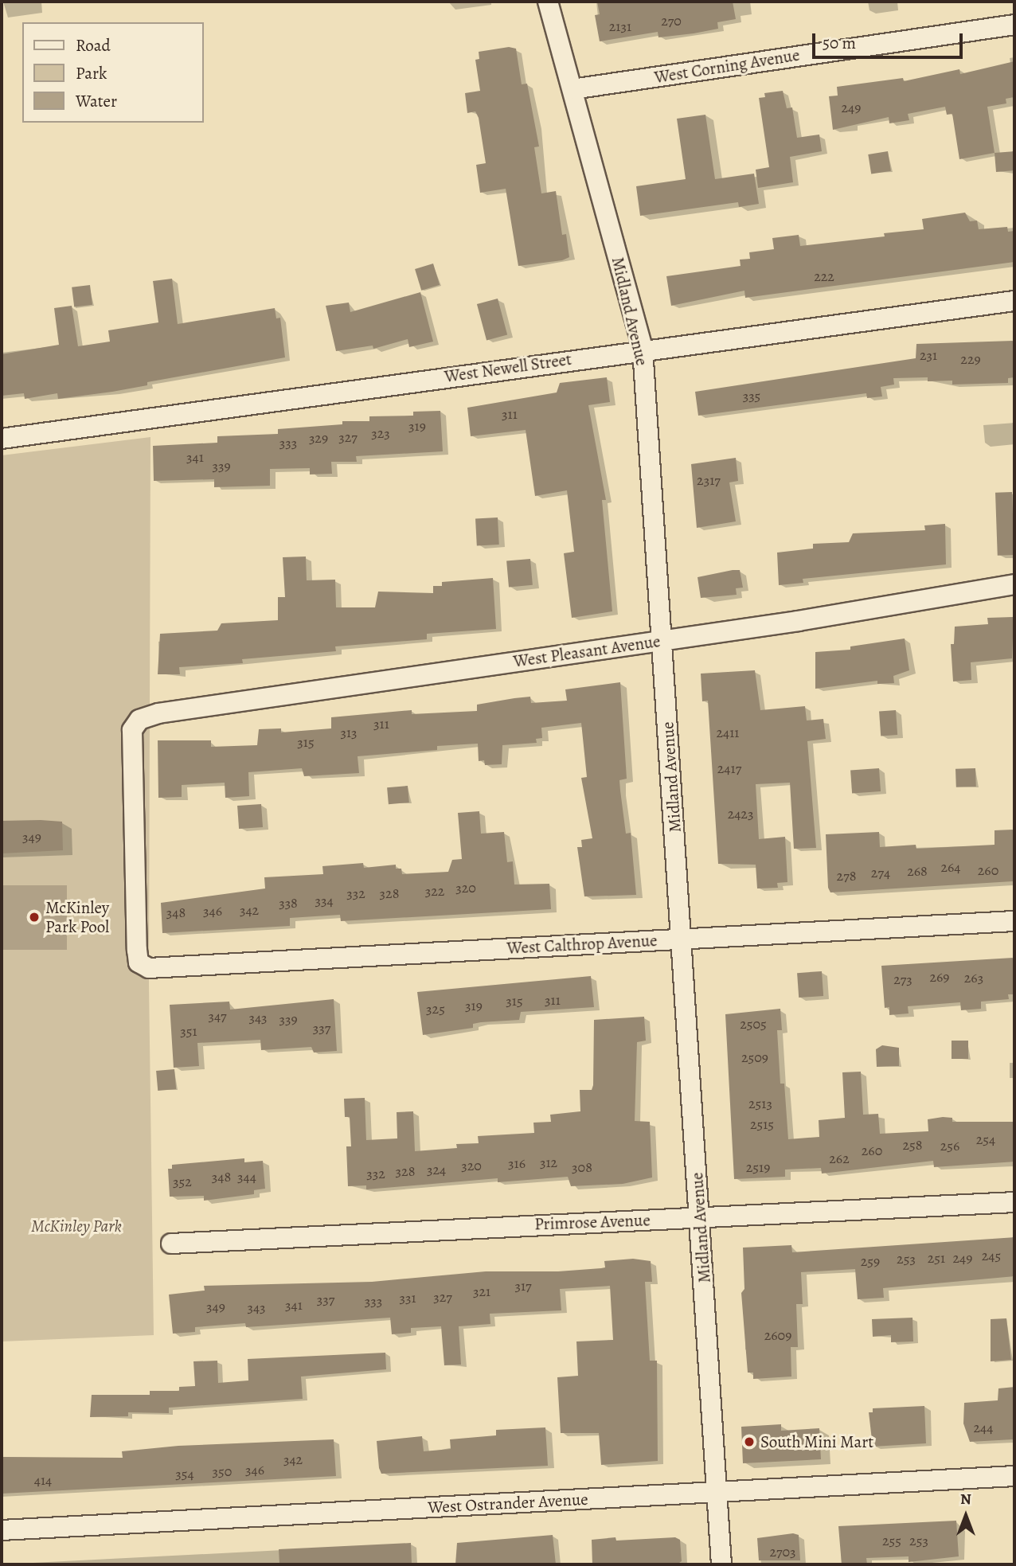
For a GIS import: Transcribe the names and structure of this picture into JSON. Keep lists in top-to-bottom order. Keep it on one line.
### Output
{"streets":{"street":["West Corning Avenue","Midland Avenue","West Newell Street","West Pleasant Avenue","West Calthrop Avenue","Primrose Avenue","West Ostrander Avenue"]},"crossings":[["West Corning Avenue","Midland Avenue"],["Midland Avenue","West Newell Street"],["Midland Avenue","West Pleasant Avenue"],["Midland Avenue","West Calthrop Avenue"],["Midland Avenue","Primrose Avenue"],["Midland Avenue","West Ostrander Avenue"],["West Pleasant Avenue","West Calthrop Avenue"]],"parks":["McKinley Park"],"places":["McKinley Park Pool","South Mini Mart"],"house_numbers":["270","2131","249","222","231","229","335","311","319","323","327","329","333","341","339","2317","311","313","2411","315","2417","2423","349","264","260","268","274","278","320","322","332","328","334","338","342","346","348","269","263","273","311","315","319","325","347","343","339","2505","337","351","2509","2513","2515","254","258","256","260","262","312","316","320","308","2519","324","328","332","348","344","352","245","251","249","253","259","317","321","327","331","337","333","341","349","343","2609","244","342","346","350","354","414","255","253","2703"],"legend":["Road","Park","Water"],"scale_bar":"50 m","north":"top"}
